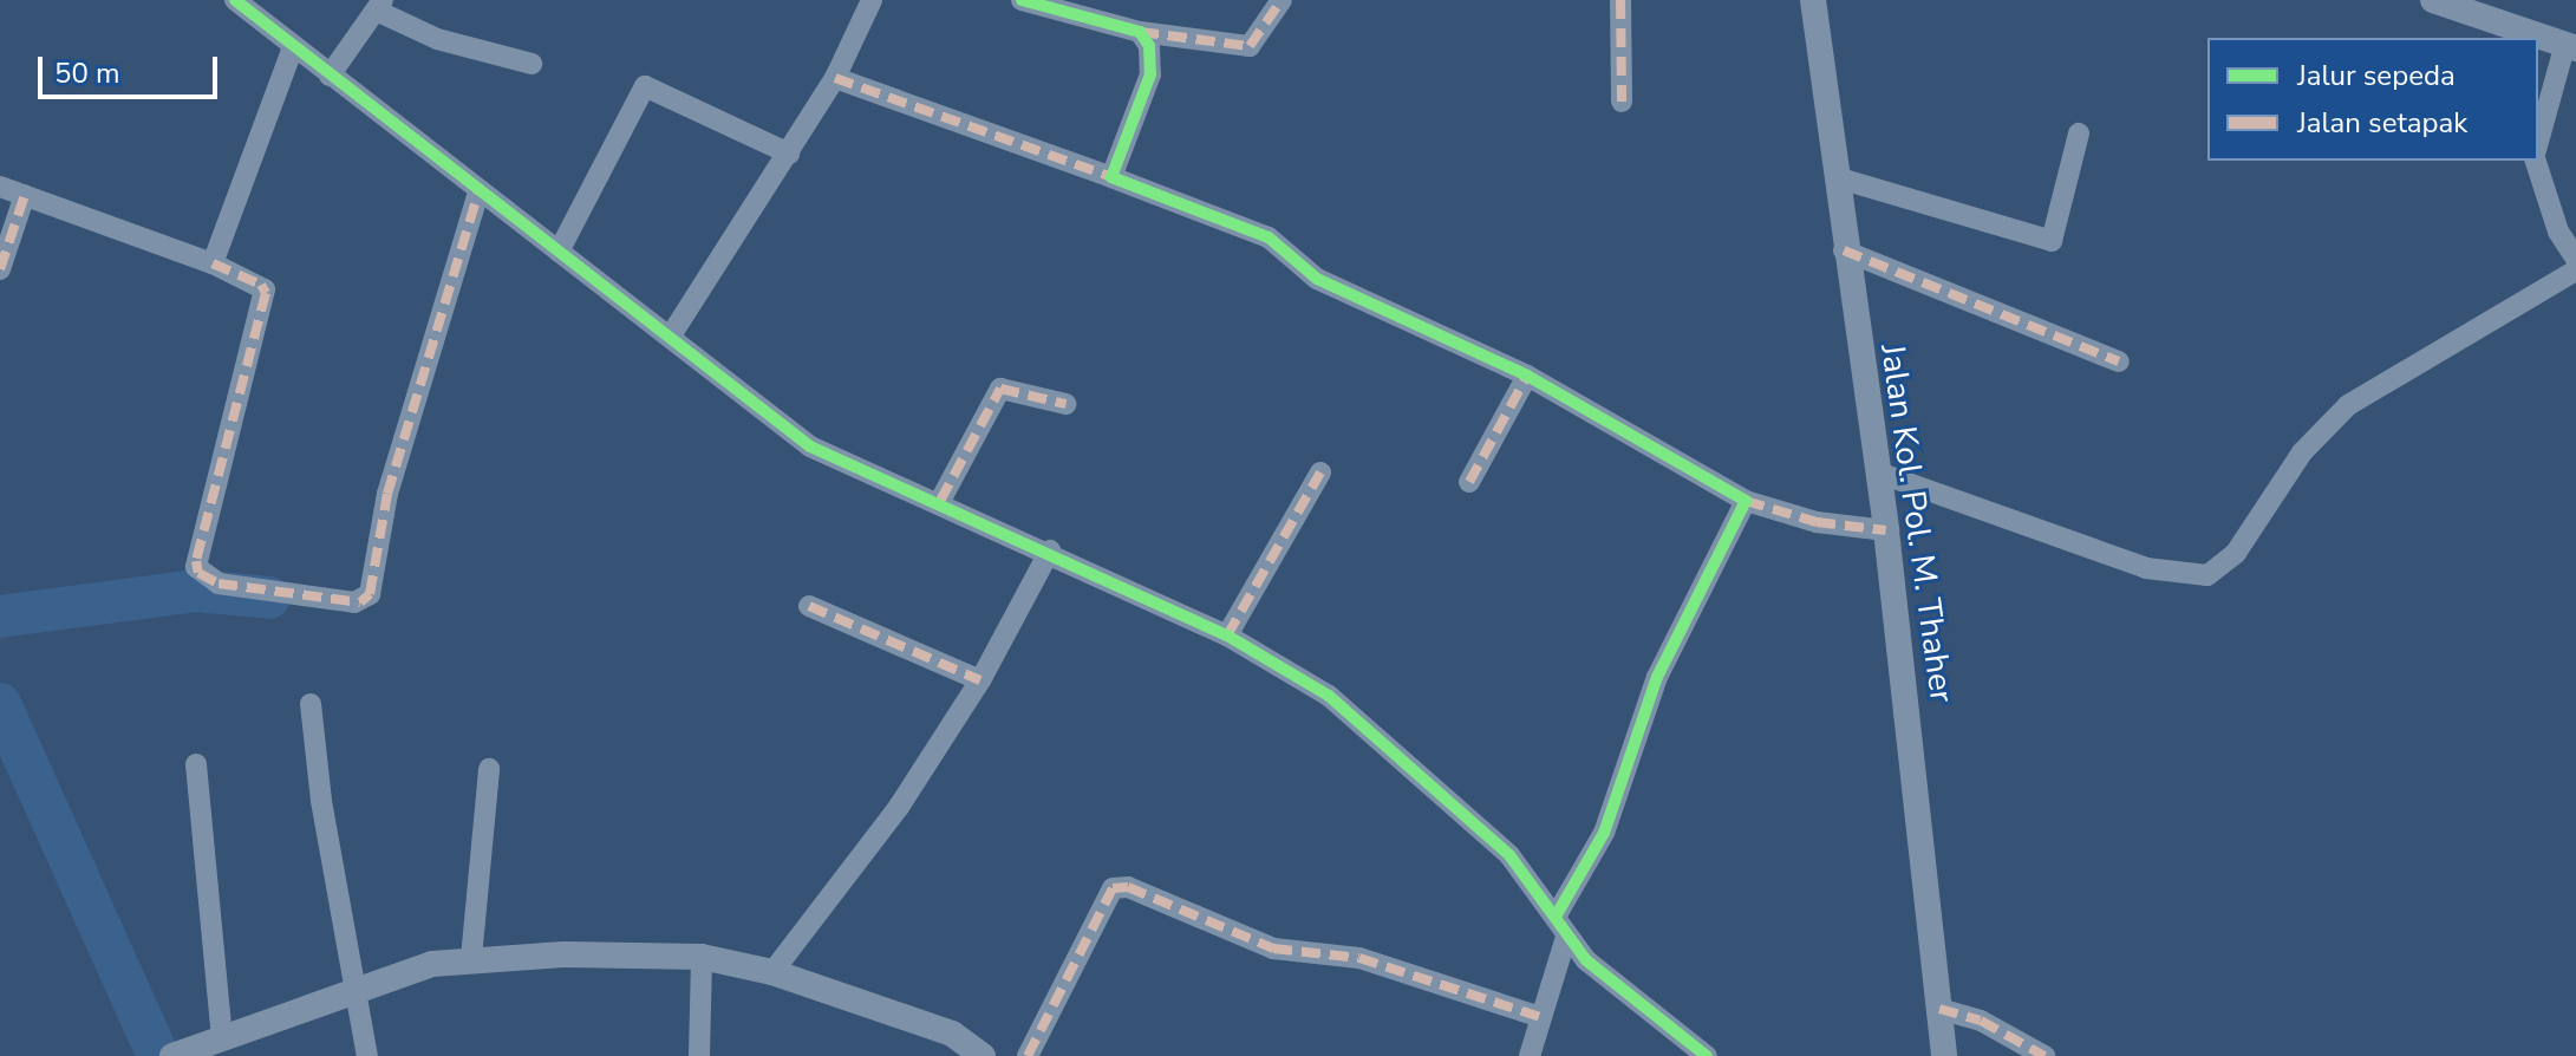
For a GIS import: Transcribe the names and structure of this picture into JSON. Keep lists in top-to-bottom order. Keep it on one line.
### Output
{"streets":{"street":["Jalan Kol. Pol. M. Thaher"]},"legend":["Jalur sepeda","Jalan setapak"],"scale_bar":"50 m"}
